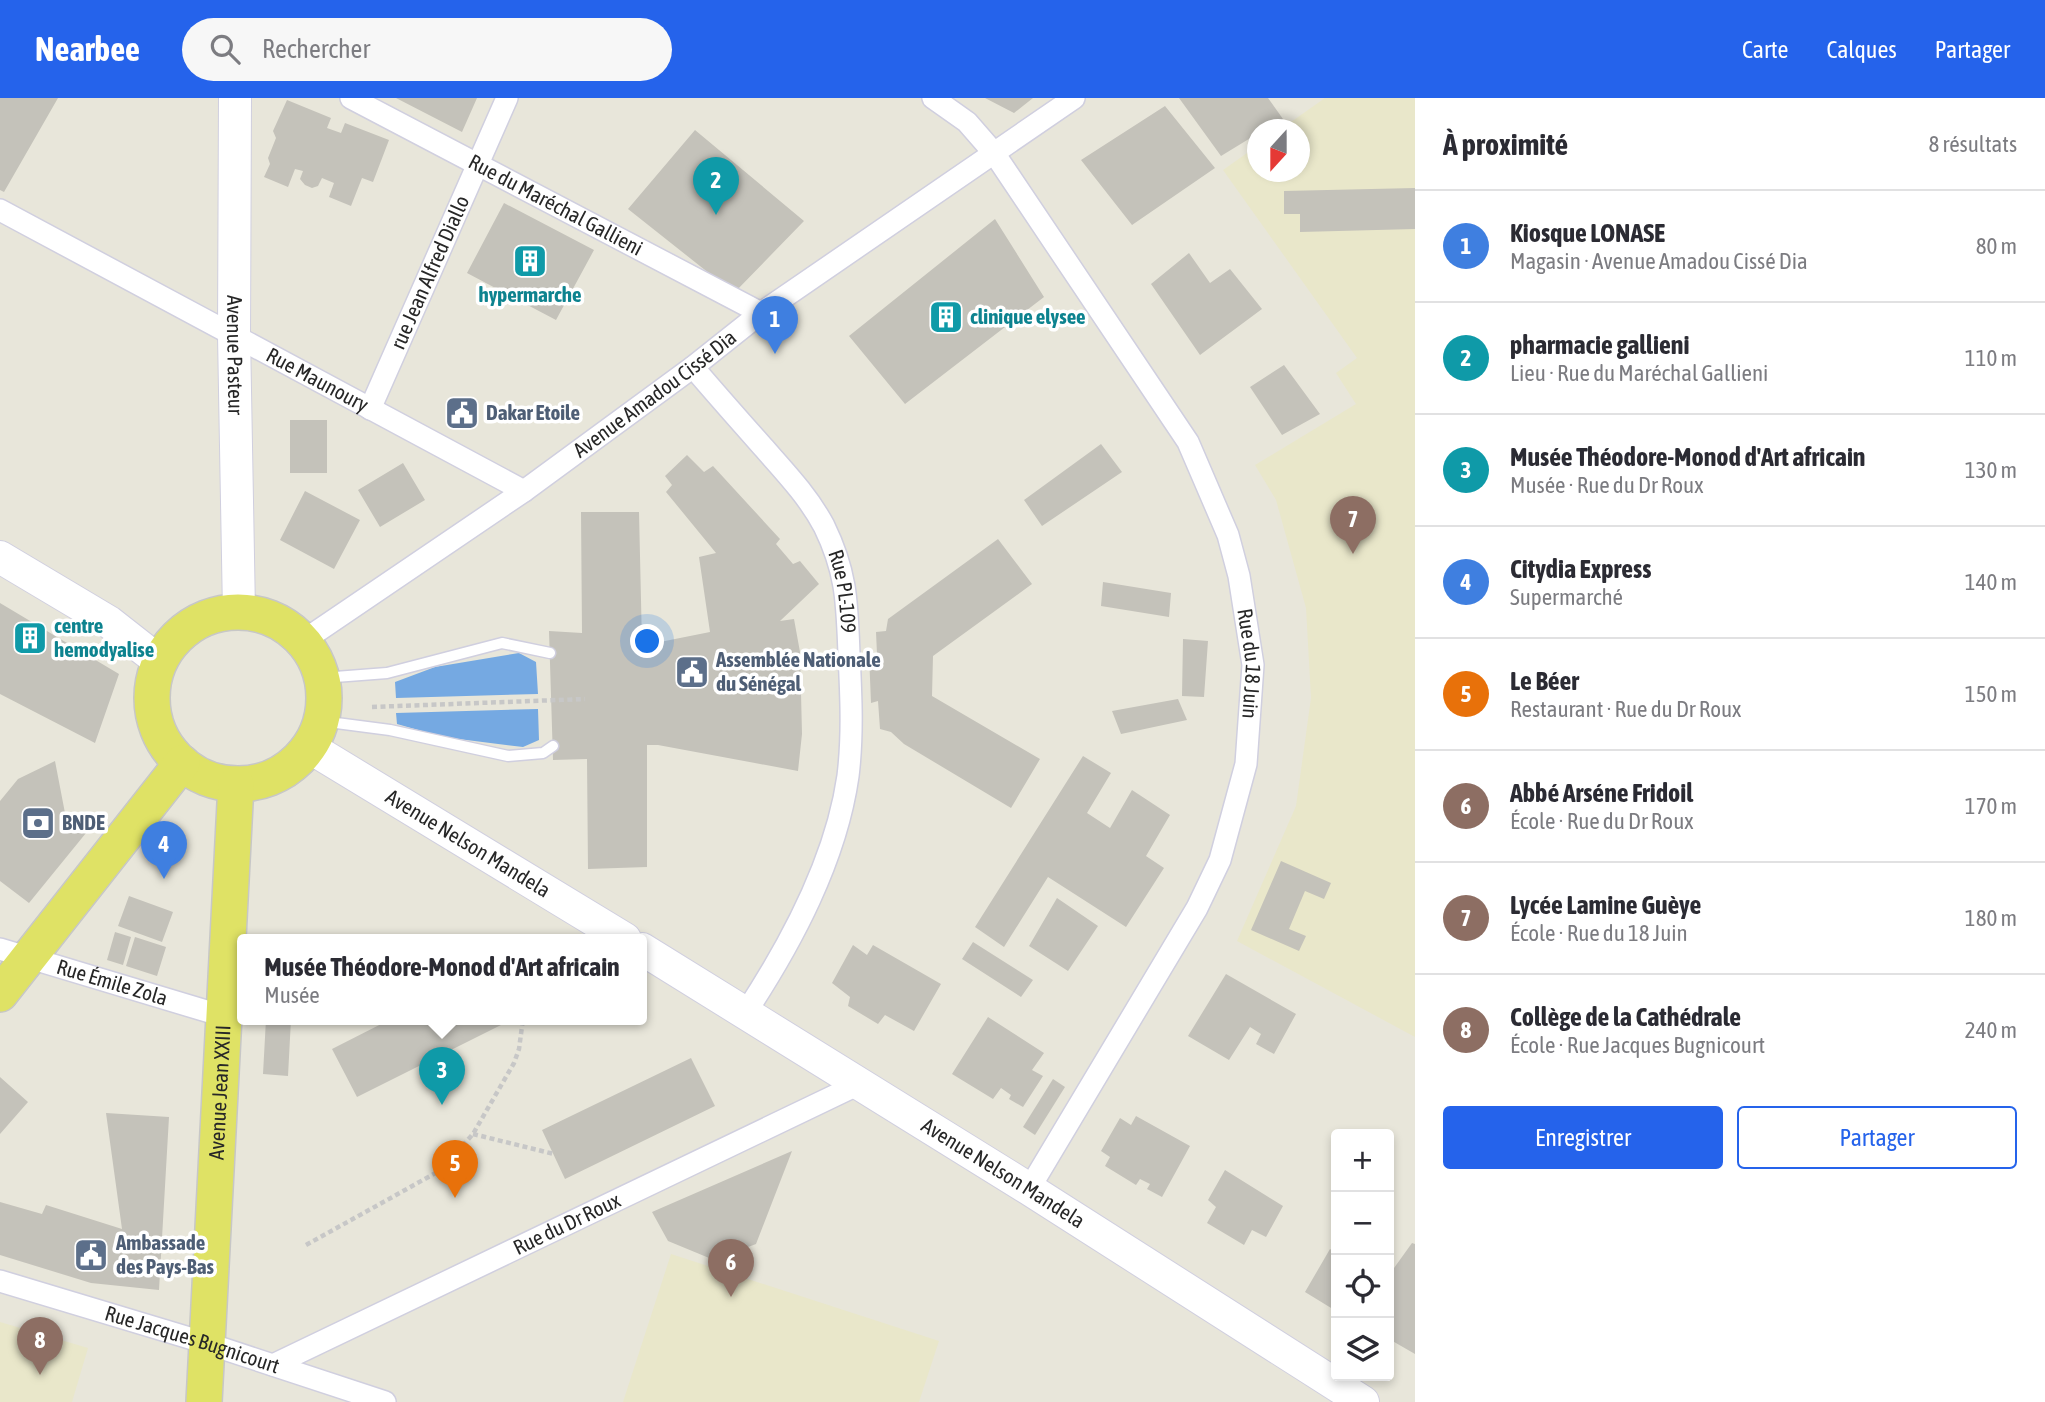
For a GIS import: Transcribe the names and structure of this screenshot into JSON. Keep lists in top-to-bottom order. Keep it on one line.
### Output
{"streets":{"main road":["Avenue Jean XXIII"],"street":["Rue du Maréchal Gallieni","rue Jean Alfred Diallo","Avenue Pasteur","Rue Maunoury","Avenue Amadou Cissé Dia","Rue PL-109","Rue du 18 Juin","Avenue Nelson Mandela","Rue Émile Zola","Rue du Dr Roux","Rue Jacques Bugnicourt"]},"crossings":[["Rue du Maréchal Gallieni","rue Jean Alfred Diallo"],["Rue du Maréchal Gallieni","Avenue Amadou Cissé Dia"],["rue Jean Alfred Diallo","Rue Maunoury"],["Avenue Pasteur","Rue Maunoury"],["Avenue Pasteur","Avenue Amadou Cissé Dia"],["Avenue Pasteur","Avenue Nelson Mandela"],["Avenue Pasteur","Avenue Jean XXIII"],["Rue Maunoury","Avenue Amadou Cissé Dia"],["Avenue Amadou Cissé Dia","Rue PL-109"],["Avenue Amadou Cissé Dia","Rue du 18 Juin"],["Avenue Amadou Cissé Dia","Avenue Nelson Mandela"],["Avenue Amadou Cissé Dia","Avenue Jean XXIII"],["Rue PL-109","Avenue Nelson Mandela"],["Rue du 18 Juin","Avenue Nelson Mandela"],["Avenue Nelson Mandela","Avenue Jean XXIII"],["Avenue Nelson Mandela","Rue du Dr Roux"],["Rue Émile Zola","Avenue Jean XXIII"],["Avenue Jean XXIII","Rue Jacques Bugnicourt"],["Rue du Dr Roux","Rue Jacques Bugnicourt"]],"places":{"building":["hypermarche","clinique elysee","centre hemodyalise"],"public building":["Dakar Etoile","Assemblée Nationale du Sénégal","Ambassade des Pays-Bas"],"bank":["BNDE"]},"north":"bottom","page":{"header":"Nearbee","search":"Rechercher","nav":["Carte","Calques","Partager"],"heading":["À proximité","8 résultats"],"pins":["2","1","7","4","3","5","6","8"],"list":[{"mark":"1","name":"Kiosque LONASE","note":"Magasin · Avenue Amadou Cissé Dia","value":"80 m"},{"mark":"2","name":"pharmacie gallieni","note":"Lieu · Rue du Maréchal Gallieni","value":"110 m"},{"mark":"3","name":"Musée Théodore-Monod d'Art africain","note":"Musée · Rue du Dr Roux","value":"130 m"},{"mark":"4","name":"Citydia Express","note":"Supermarché","value":"140 m"},{"mark":"5","name":"Le Béer","note":"Restaurant · Rue du Dr Roux","value":"150 m"},{"mark":"6","name":"Abbé Arséne Fridoil","note":"École · Rue du Dr Roux","value":"170 m"},{"mark":"7","name":"Lycée Lamine Guèye","note":"École · Rue du 18 Juin","value":"180 m"},{"mark":"8","name":"Collège de la Cathédrale","note":"École · Rue Jacques Bugnicourt","value":"240 m"}],"popup":["Musée Théodore-Monod d'Art africain","Musée"],"buttons":["Enregistrer","Partager"],"map_buttons":["+","−"]}}
